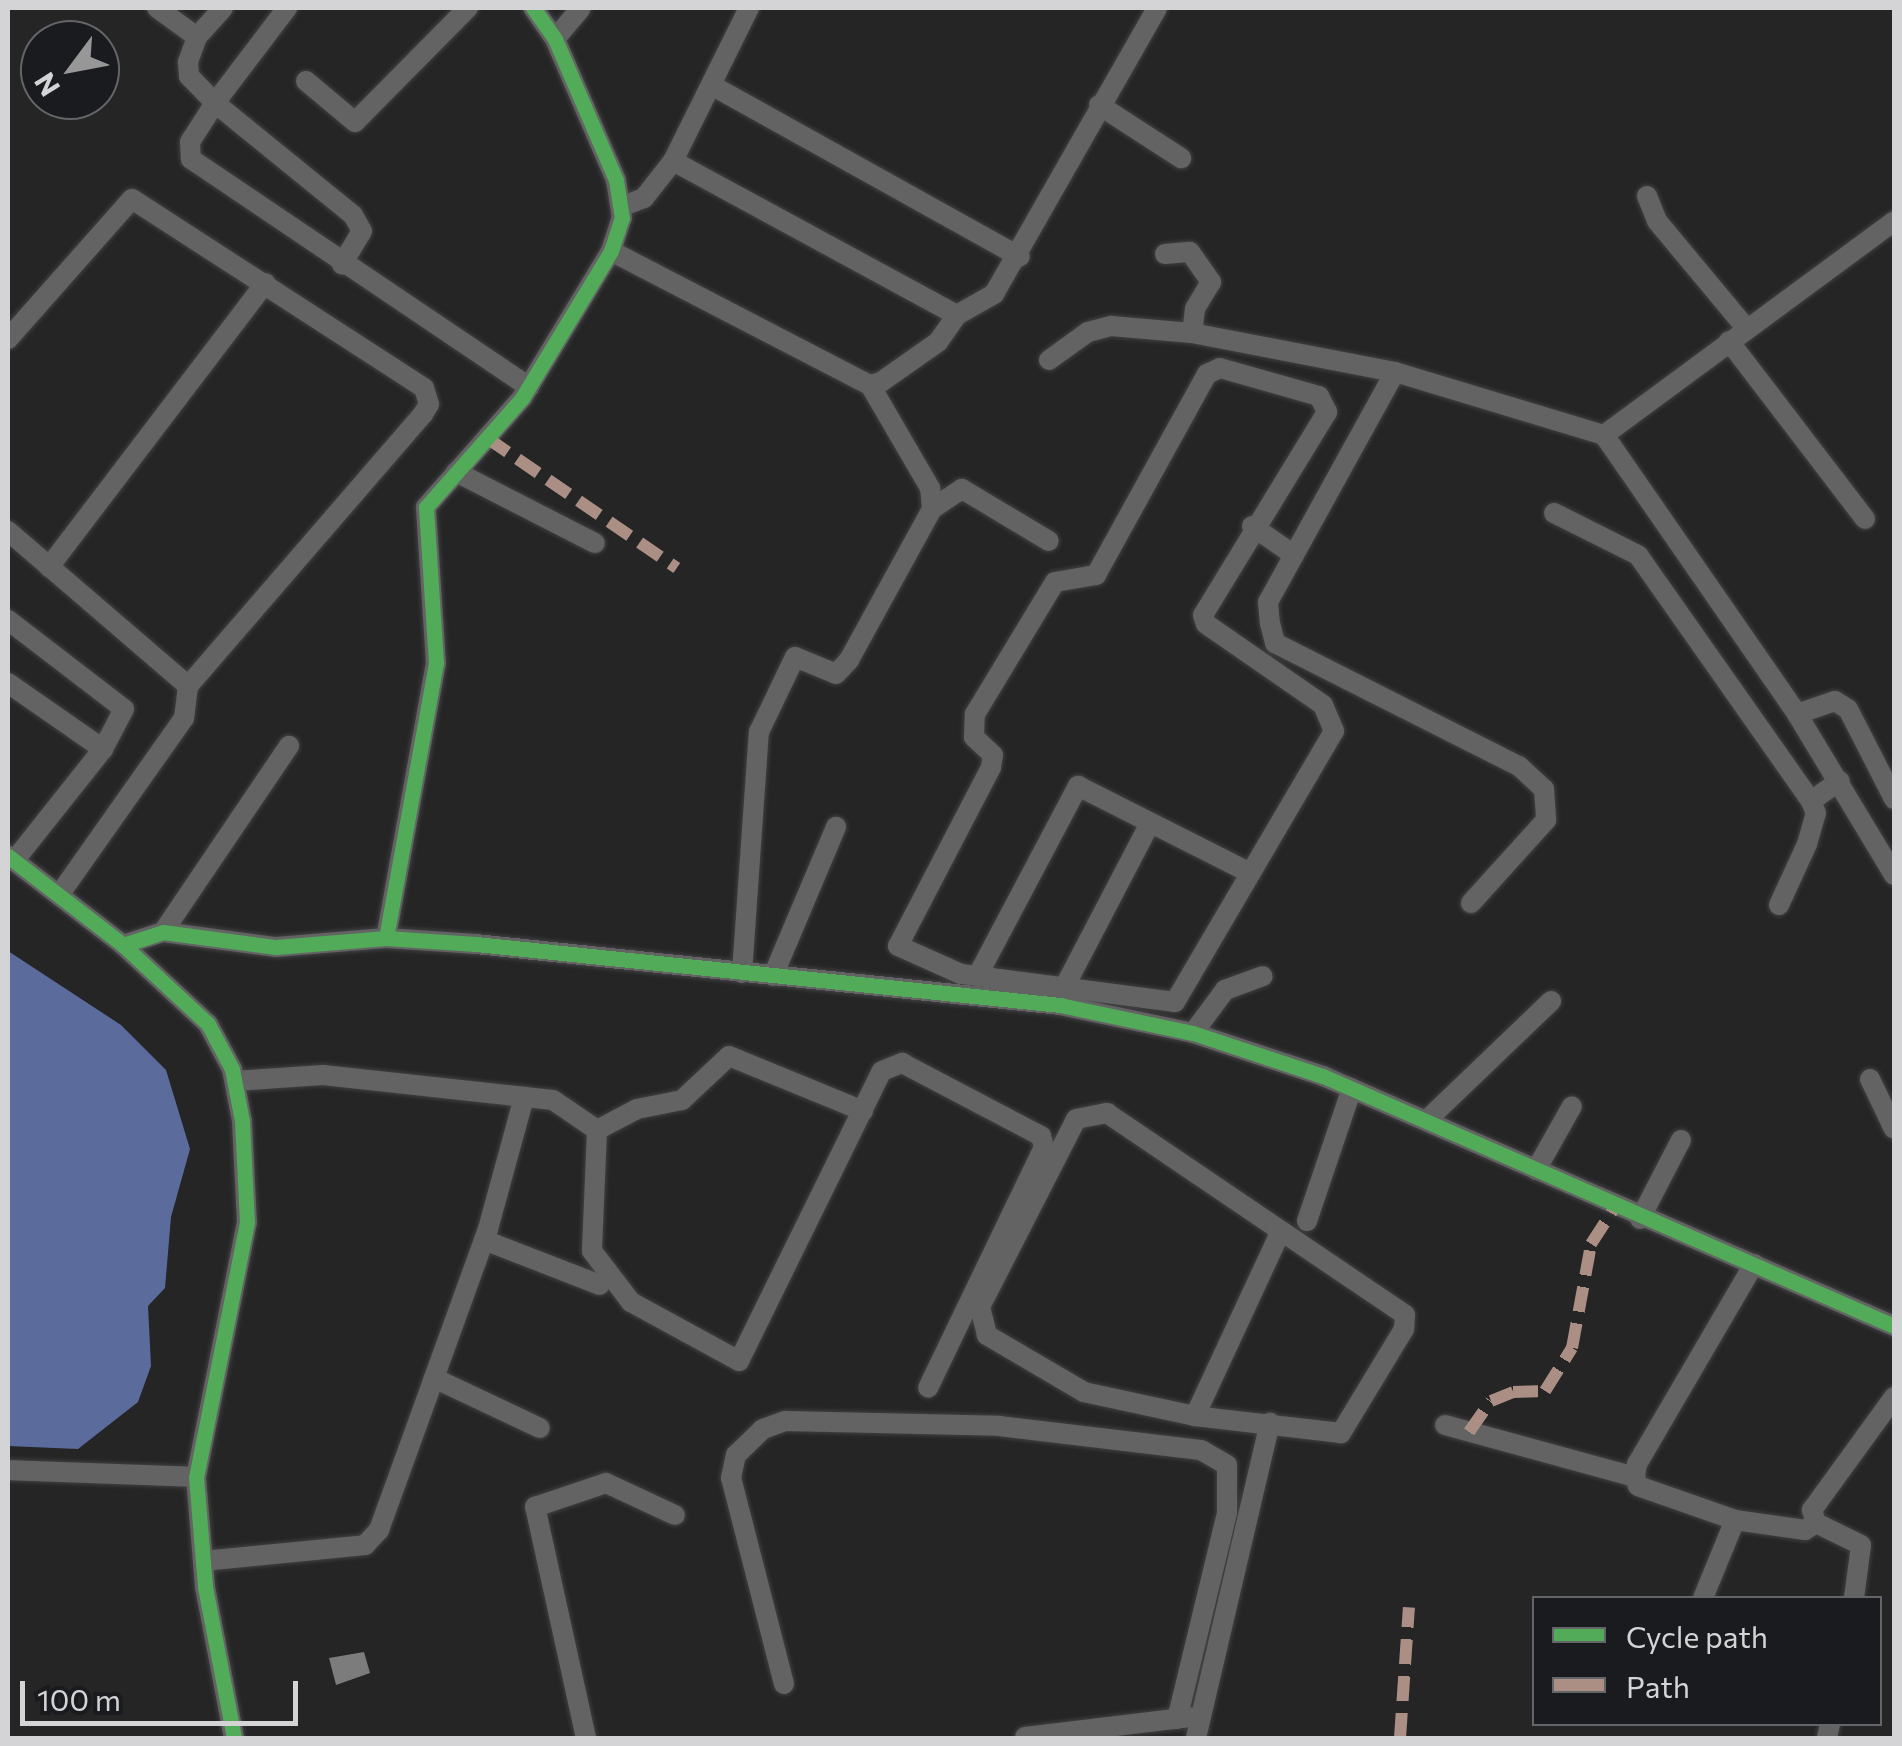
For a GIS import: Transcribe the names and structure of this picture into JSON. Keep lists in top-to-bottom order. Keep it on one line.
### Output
{"legend":["Cycle path","Path"],"scale_bar":"100 m","north":"bottom left"}
